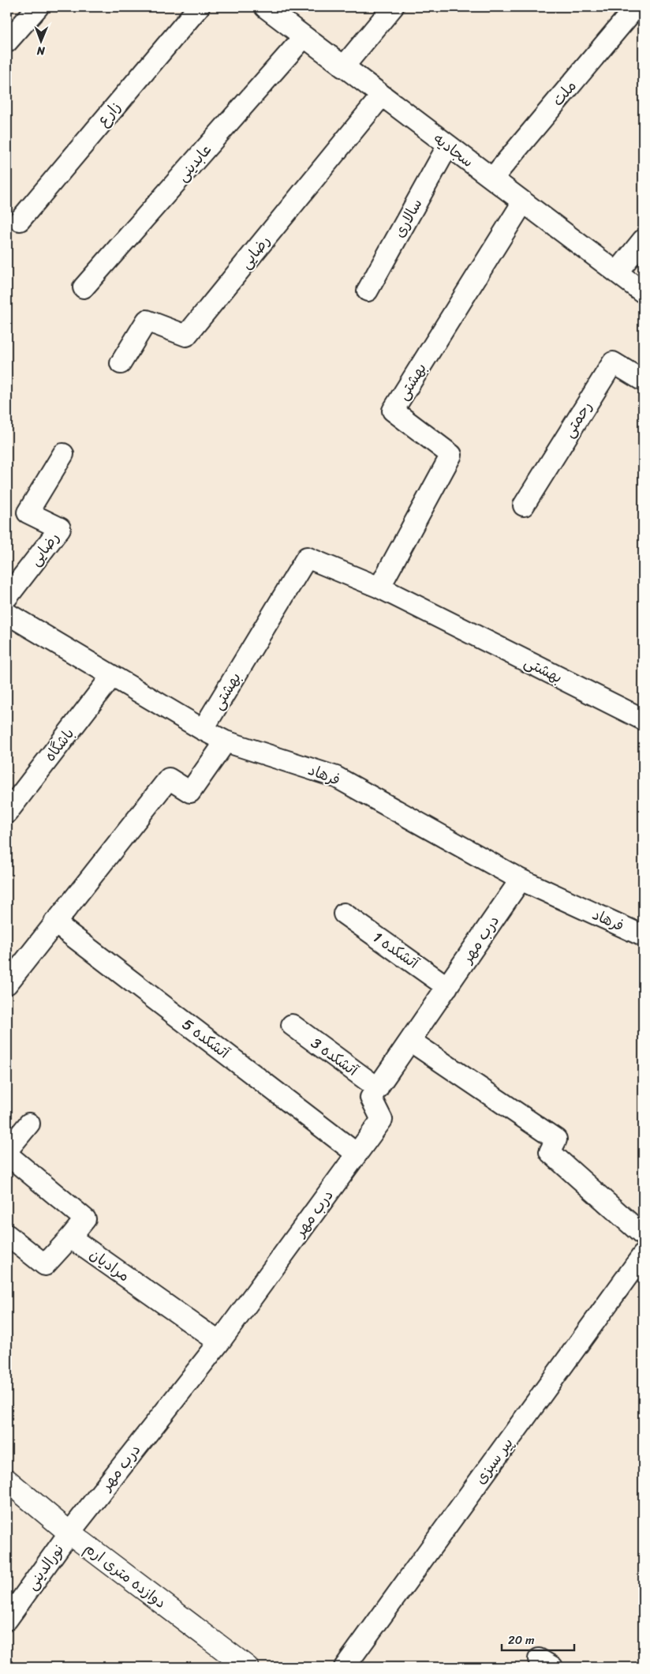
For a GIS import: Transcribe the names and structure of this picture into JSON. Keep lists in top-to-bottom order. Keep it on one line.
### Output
{"streets":{"street":["ملت","زارع","سجادیه","عابدینی","سالاری","رضایی","بهشتی","رحمتی","باشگاه","فرهاد","درب مهر","آتشکده 1","آتشکده 5","آتشکده 3","مرادیان","پیر سبزی","نورالدینی","دوازده متری ارم"]},"crossings":[["ملت","سجادیه"],["سجادیه","عابدینی"],["سجادیه","سالاری"],["سجادیه","رضایی"],["سجادیه","بهشتی"],["بهشتی","فرهاد"],["باشگاه","فرهاد"],["فرهاد","درب مهر"],["درب مهر","آتشکده 1"],["درب مهر","آتشکده 5"],["درب مهر","آتشکده 3"],["درب مهر","مرادیان"],["درب مهر","نورالدینی"],["درب مهر","دوازده متری ارم"],["نورالدینی","دوازده متری ارم"]],"scale_bar":"20 m","north":"bottom"}
